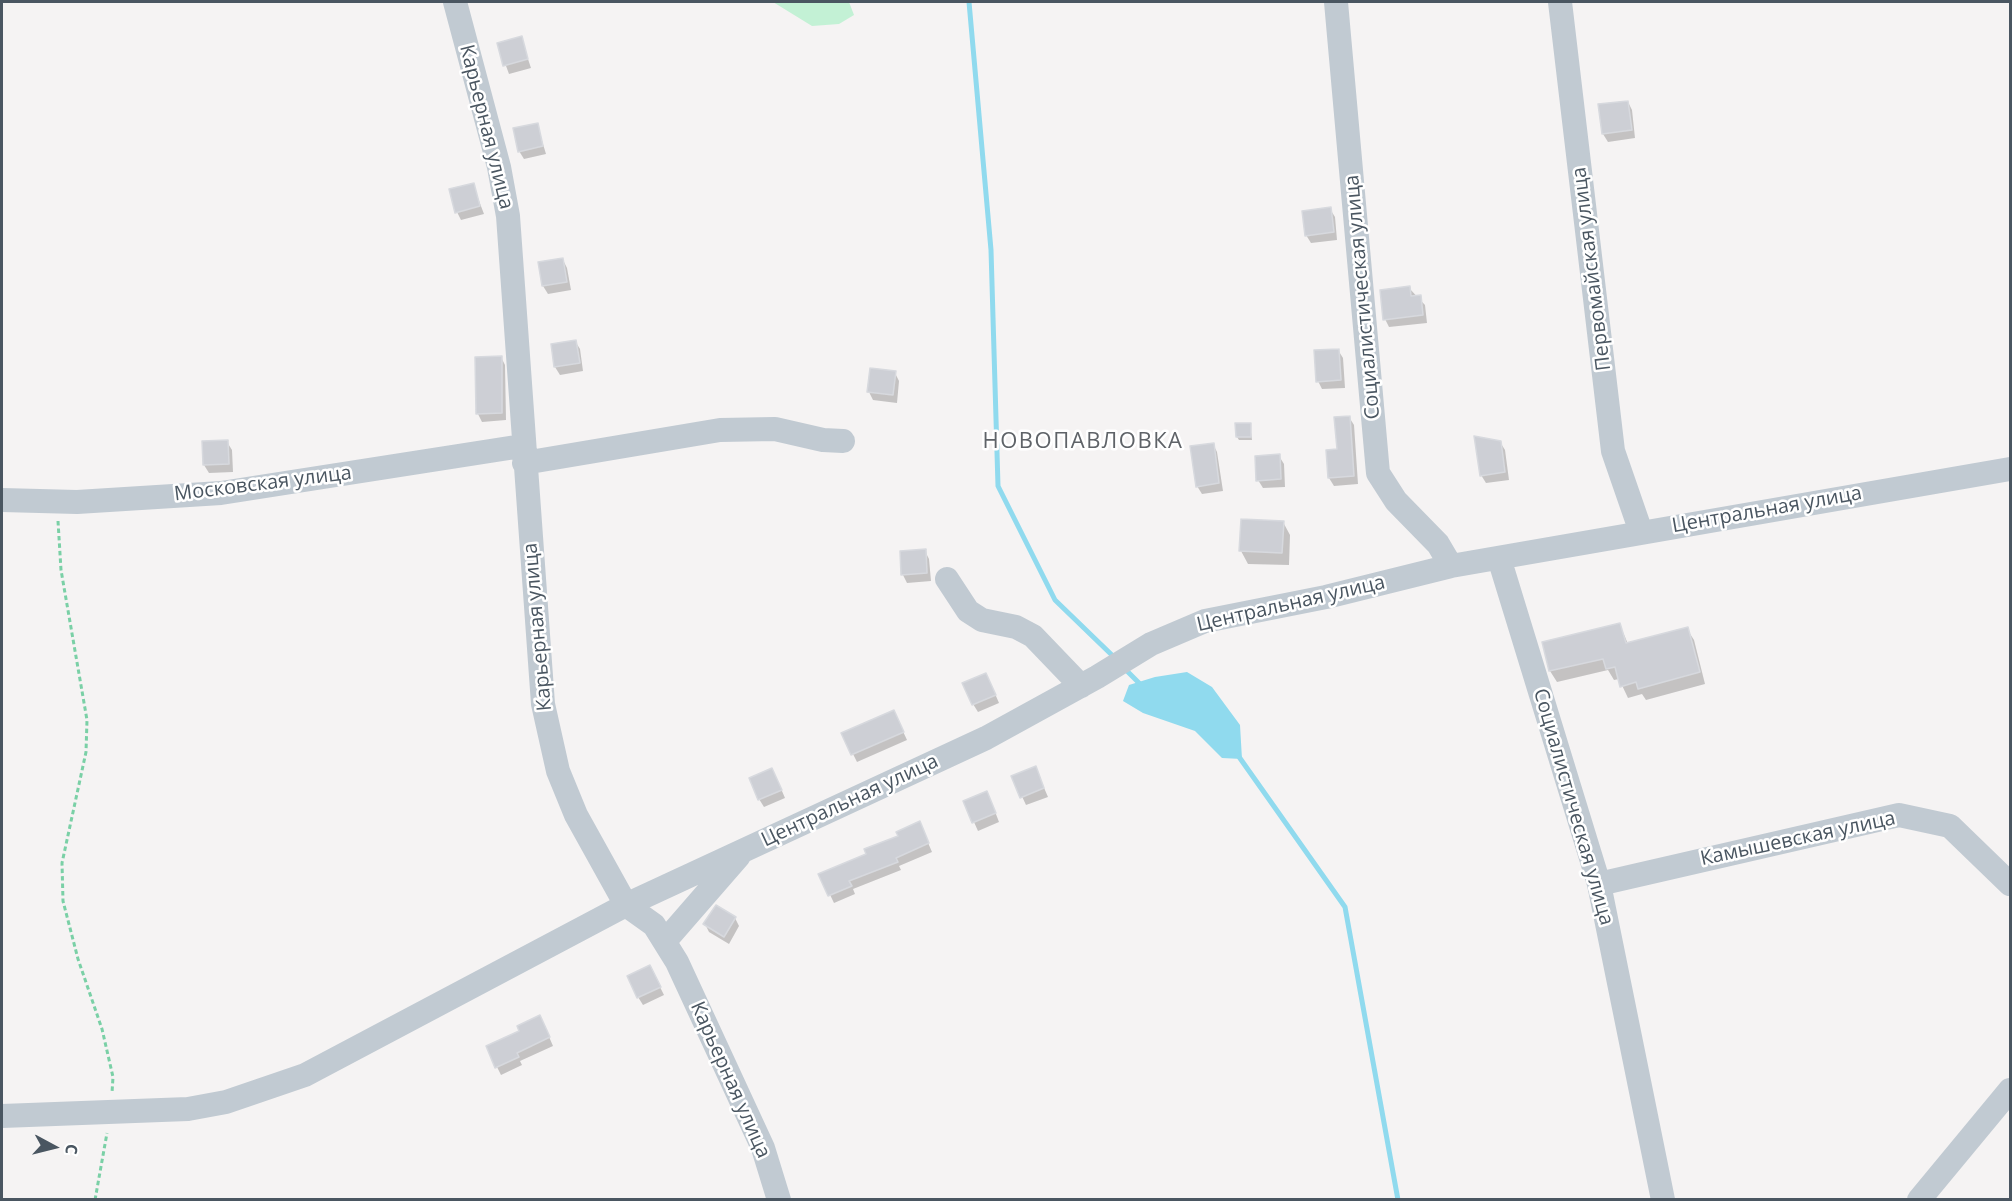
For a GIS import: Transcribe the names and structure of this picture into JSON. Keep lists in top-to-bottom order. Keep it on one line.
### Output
{"streets":{"street":["Карьерная улица","Первомайская улица","Социалистическая улица","Московская улица","Центральная улица","Камышевская улица"]},"crossings":[["Карьерная улица","Московская улица"],["Карьерная улица","Центральная улица"],["Первомайская улица","Центральная улица"],["Социалистическая улица","Центральная улица"],["Социалистическая улица","Камышевская улица"]],"districts":["НОВОПАВЛОВКА"],"north":"right"}
